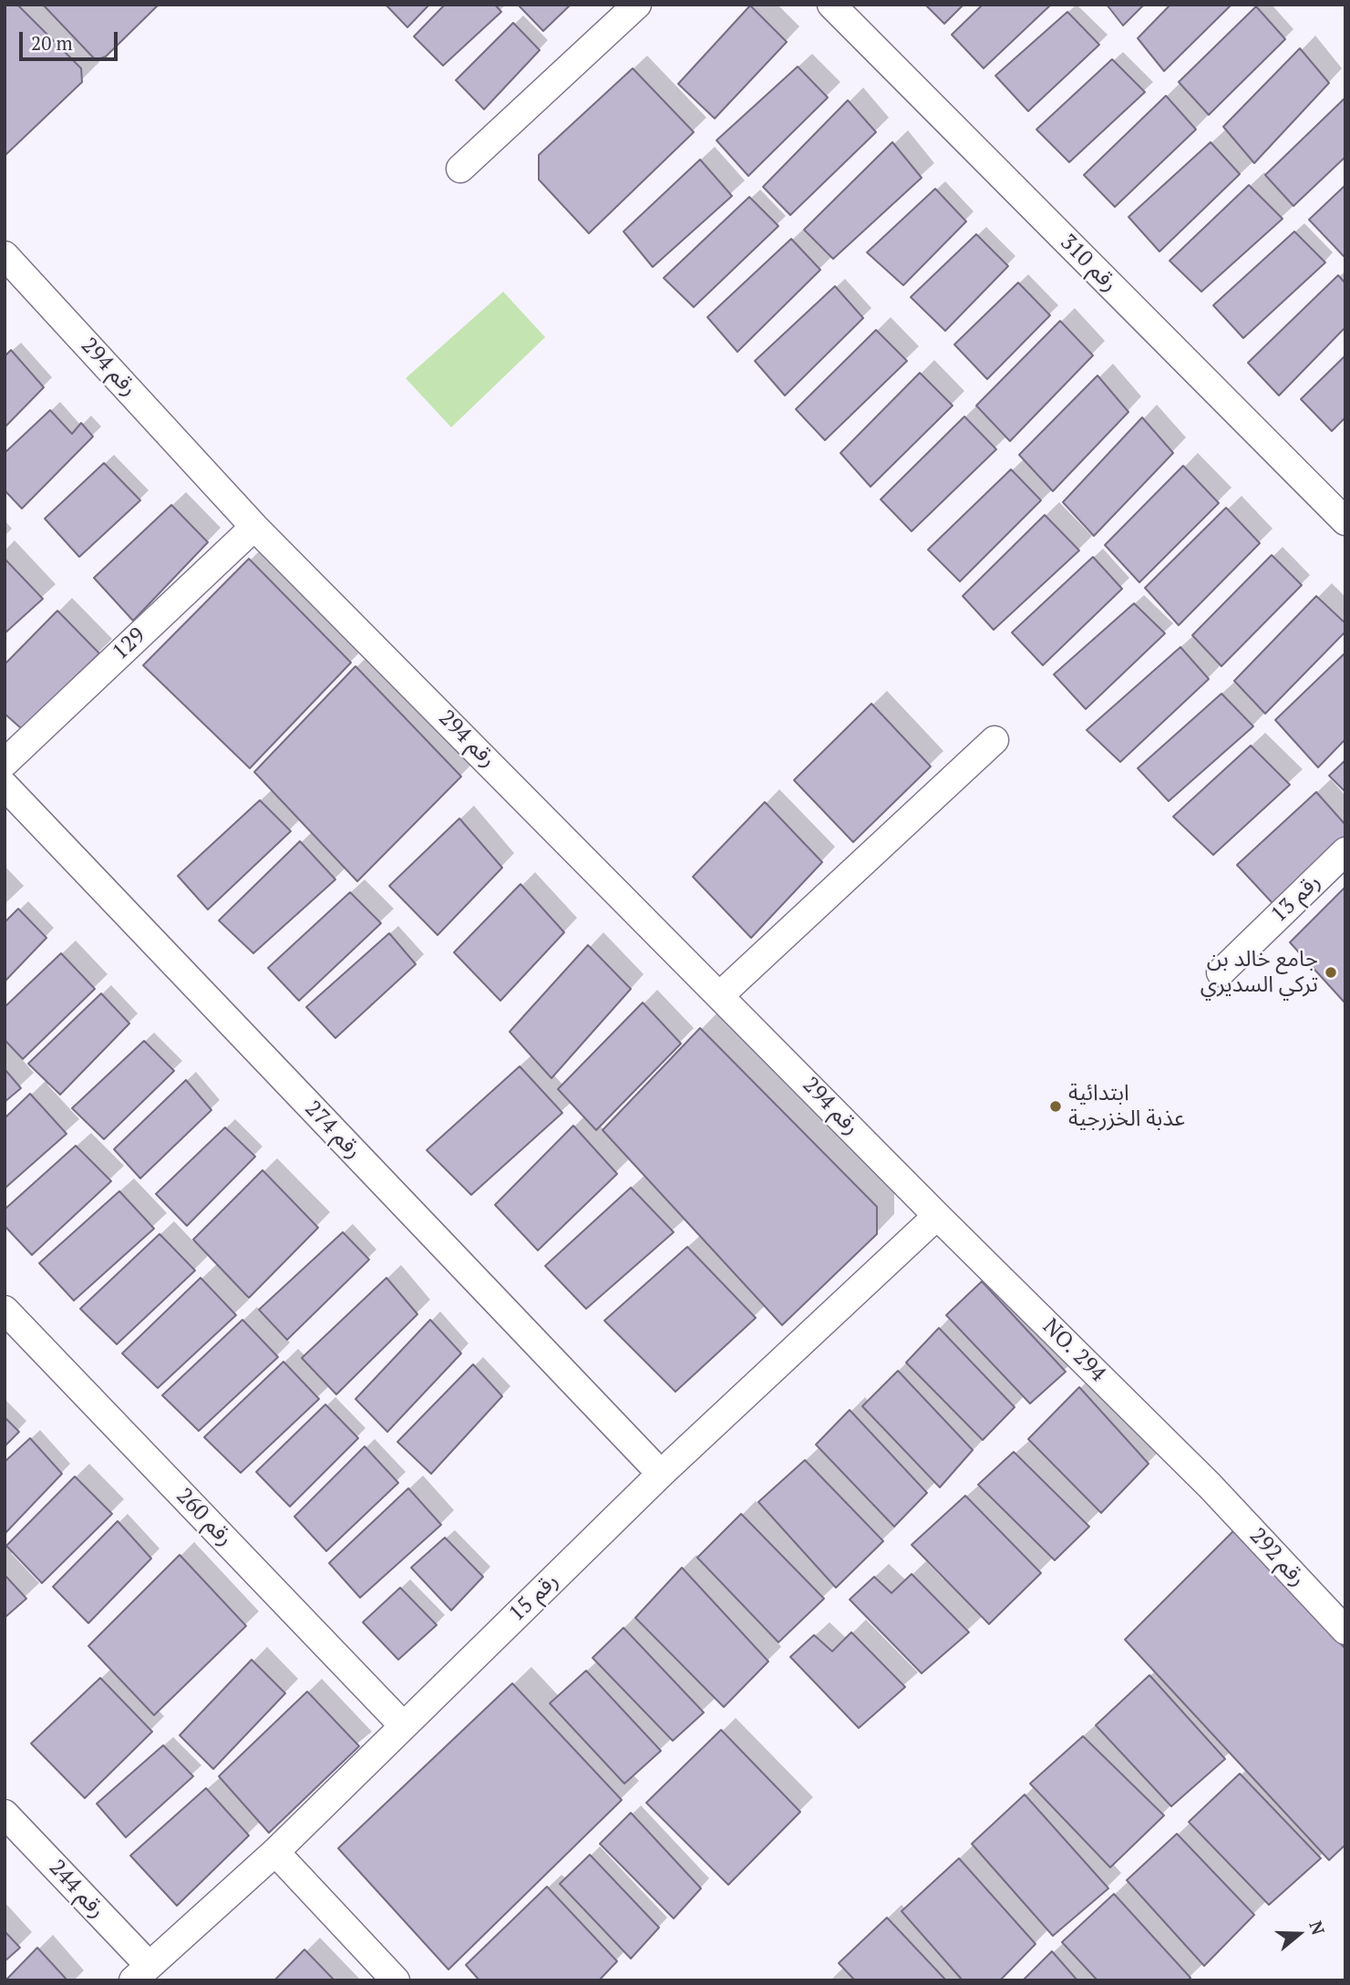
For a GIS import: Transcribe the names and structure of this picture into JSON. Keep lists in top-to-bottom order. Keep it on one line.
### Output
{"streets":{"street":["رقم 310","رقم 294","129","رقم 13","رقم 274","NO. 294","رقم 260","رقم 292","رقم 15","رقم 244"]},"crossings":[["رقم 294","129"],["رقم 294","NO. 294"],["رقم 294","رقم 15"],["رقم 274","رقم 15"],["NO. 294","رقم 292"],["NO. 294","رقم 15"],["رقم 260","رقم 15"],["رقم 15","رقم 244"]],"places":["جامع خالد بن تركي السديري","ابتدائية عذبة الخزرجية"],"scale_bar":"20 m","north":"right"}
